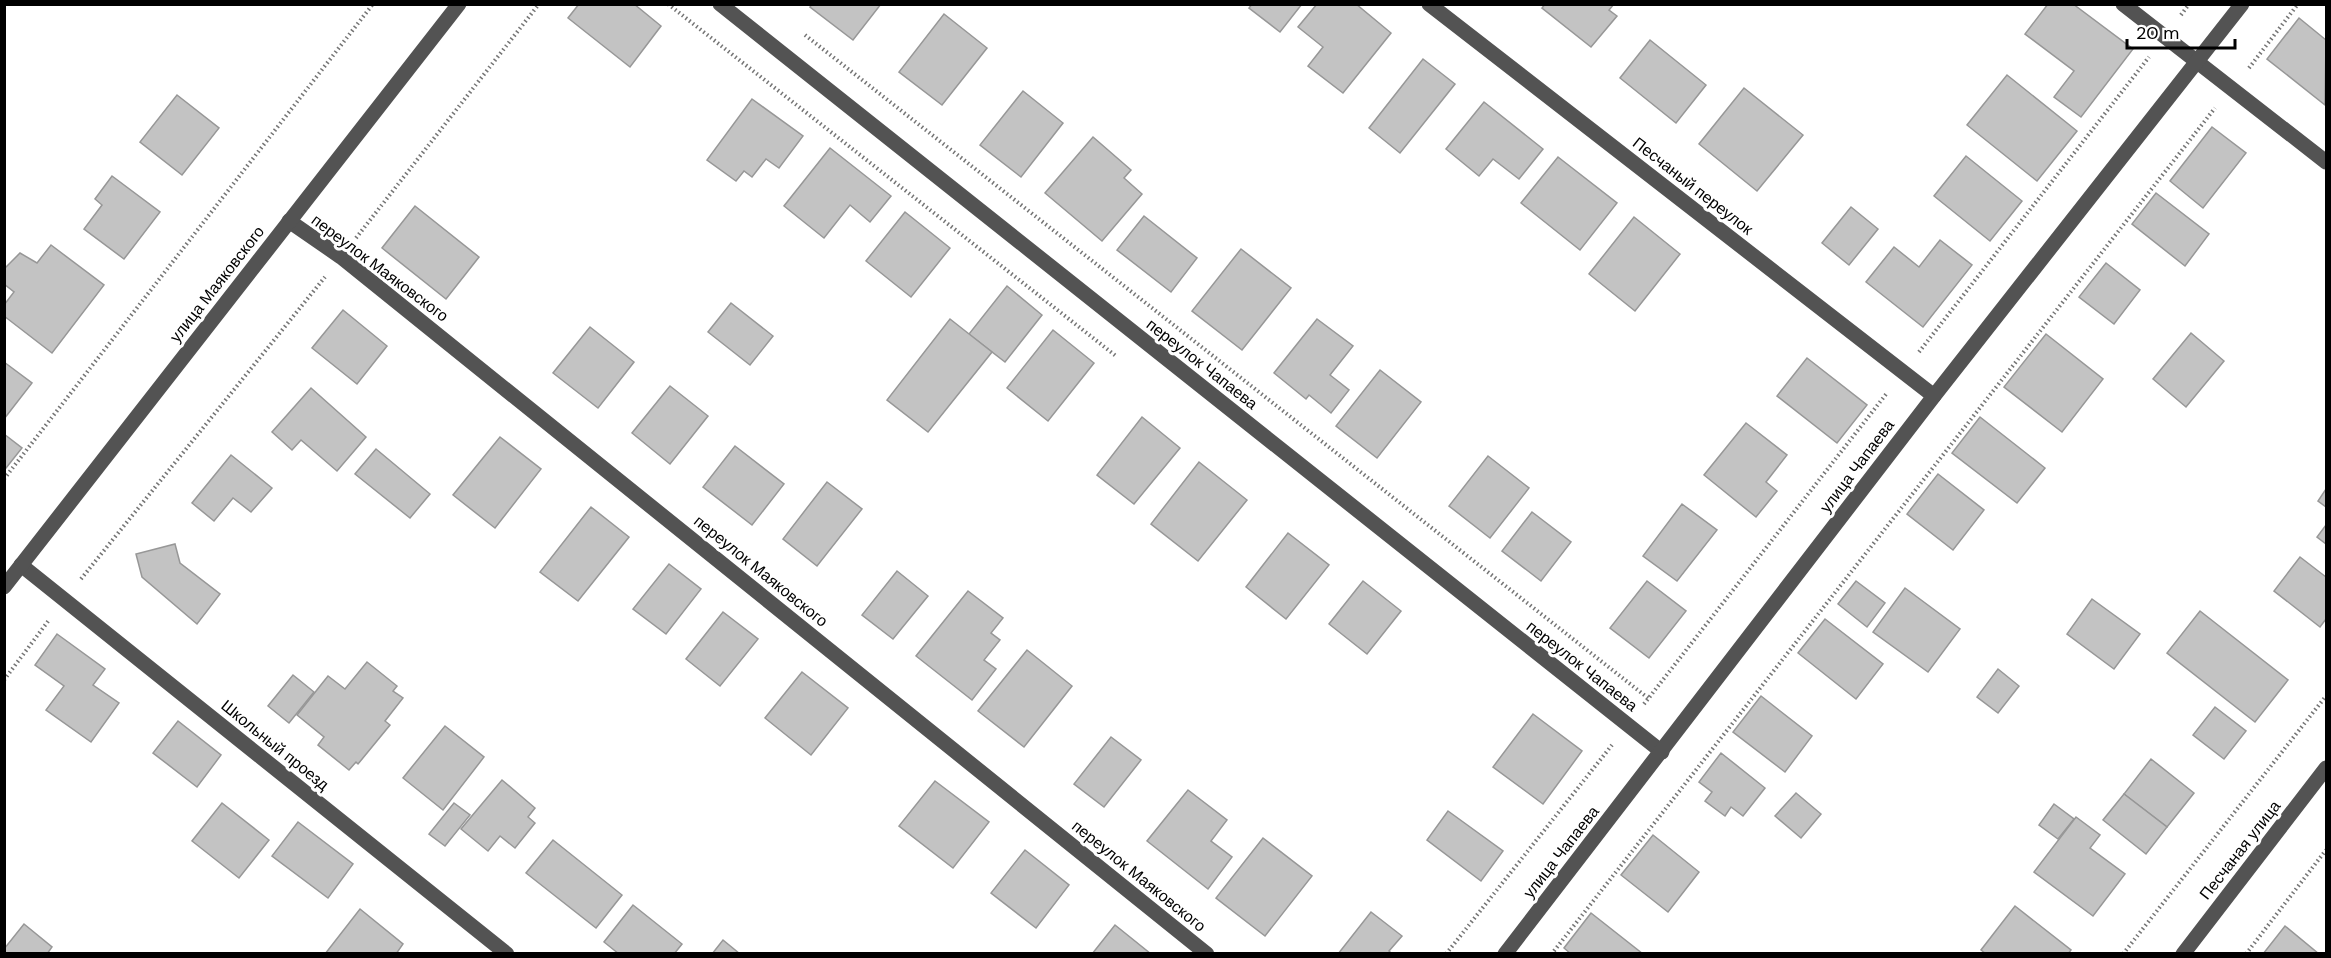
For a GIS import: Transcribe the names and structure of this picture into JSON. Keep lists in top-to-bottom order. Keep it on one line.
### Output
{"streets":{"street":["Песчаный переулок","переулок Маяковского","улица Маяковского","переулок Чапаева","улица Чапаева","Школьный проезд","Песчаная улица"]},"crossings":[["Песчаный переулок","улица Чапаева"],["переулок Маяковского","улица Маяковского"],["улица Маяковского","Школьный проезд"],["переулок Чапаева","улица Чапаева"]],"scale_bar":"20 m"}
